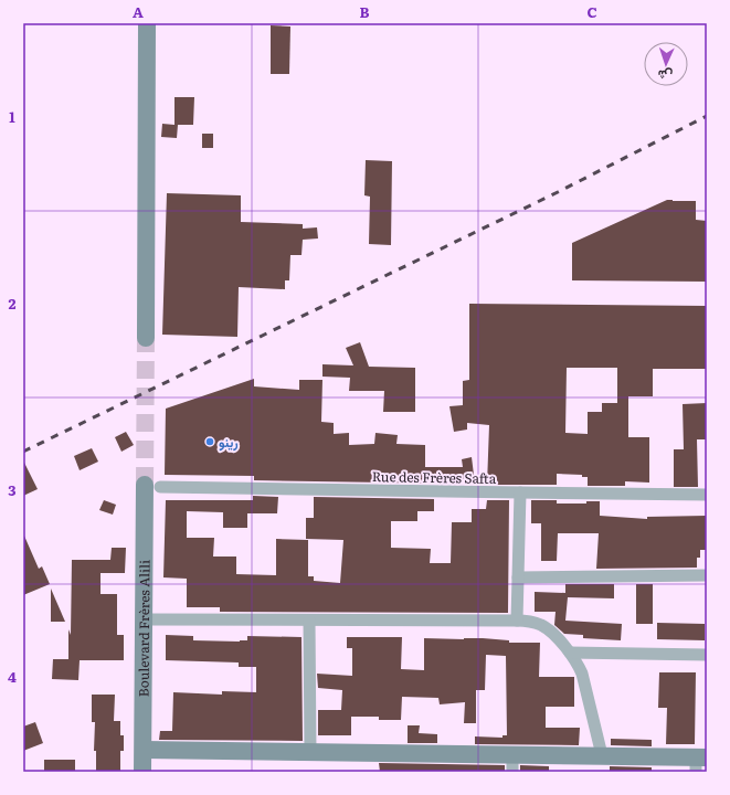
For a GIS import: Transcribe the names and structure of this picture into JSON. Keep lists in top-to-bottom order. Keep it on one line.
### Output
{"streets":{"main road":["Boulevard Frères Alili"],"street":["Rue des Frères Safta"]},"crossings":[["Rue des Frères Safta","Boulevard Frères Alili"]],"places":["رينو"],"north":"bottom","grid":{"columns":["A","B","C"],"rows":["1","2","3","4"]}}
